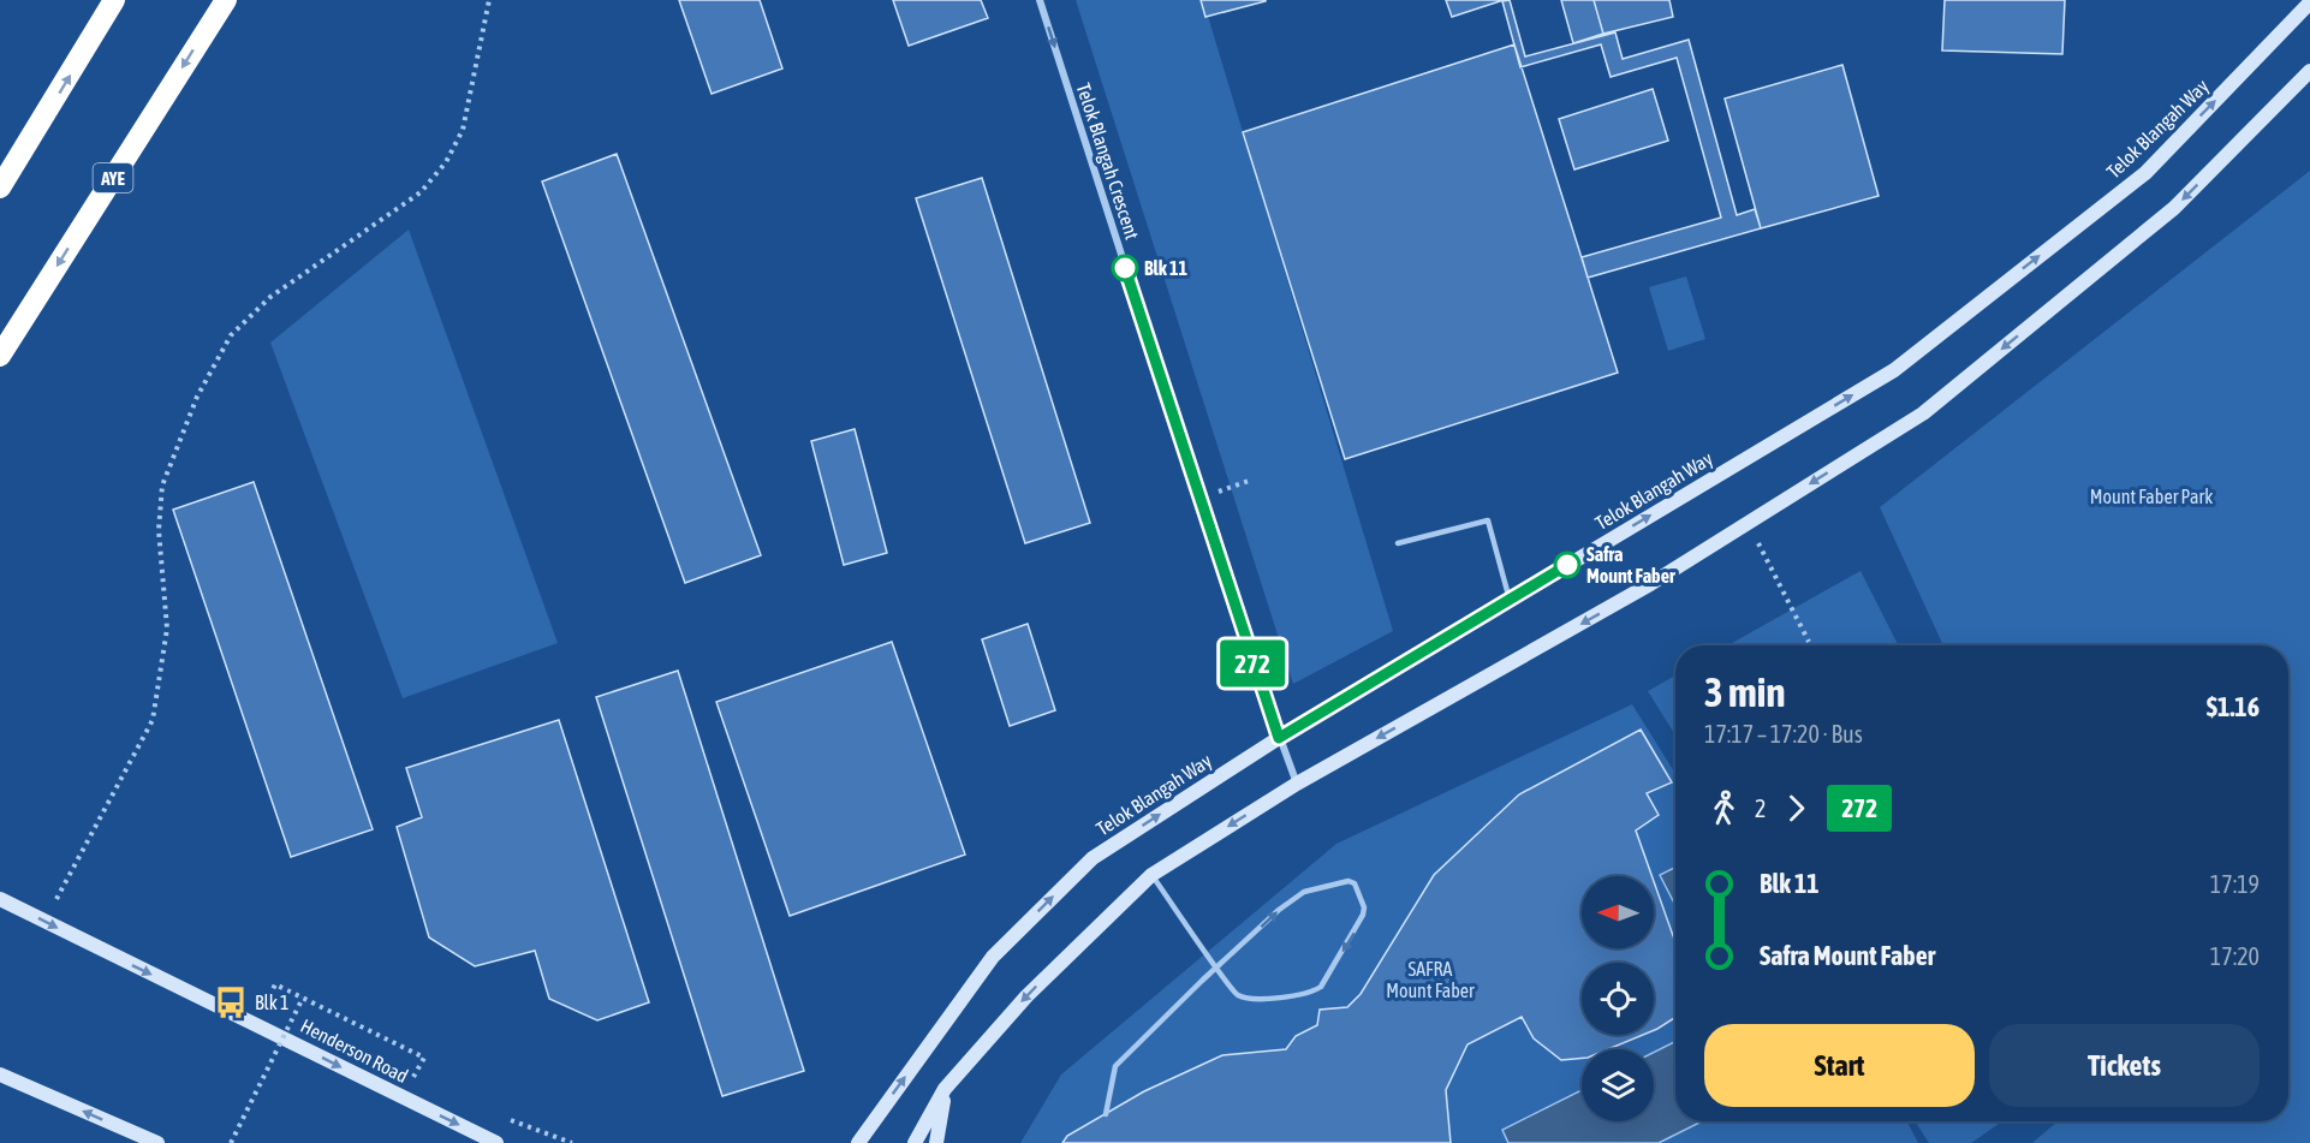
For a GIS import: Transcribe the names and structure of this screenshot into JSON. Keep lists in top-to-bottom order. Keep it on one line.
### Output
{"streets":{"highway":["AYE"],"main road":["Telok Blangah Way","Henderson Road"],"street":["Telok Blangah Crescent"]},"crossings":[["Telok Blangah Way","Telok Blangah Crescent"]],"one_way":["Telok Blangah Crescent","Henderson Road"],"parks":["Mount Faber Park","SAFRA Mount Faber"],"places":{"other":["Blk 11","Safra Mount Faber"],"bus stop":["Blk 1"]},"lines":["bus line 272"],"north":"left","page":{"on_map":"272","heading":["3 min","17:17 – 17:20 · Bus","$1.16"],"legs":["2","272"],"list":[{"name":"Blk 11","value":"17:19"},{"name":"Safra Mount Faber","value":"17:20"}],"buttons":["Start","Tickets"]}}
